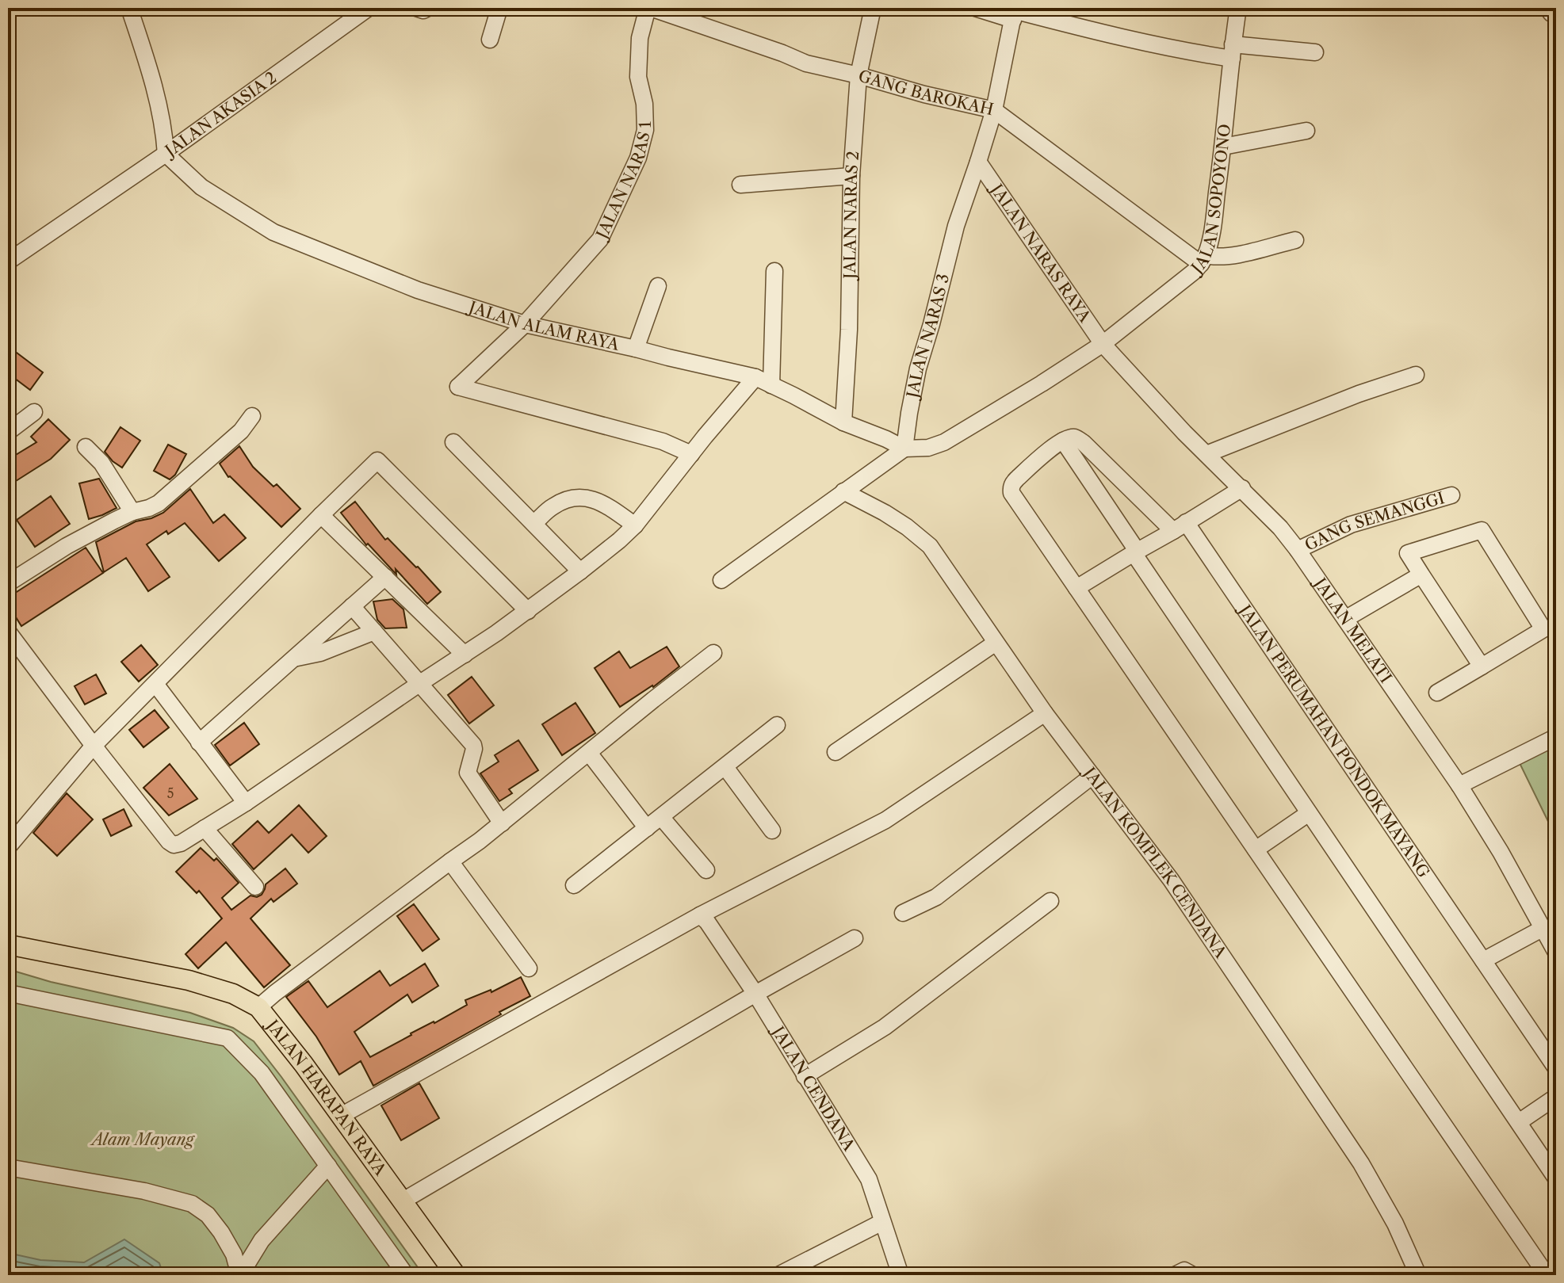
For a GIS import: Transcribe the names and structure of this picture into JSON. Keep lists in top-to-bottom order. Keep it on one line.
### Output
{"streets":{"main road":["JALAN HARAPAN RAYA"],"street":["GANG BAROKAH","JALAN AKASIA 2","JALAN NARAS 1","JALAN SOPOYONO","JALAN NARAS 2","JALAN NARAS RAYA","JALAN ALAM RAYA","JALAN NARAS 3","GANG SEMANGGI","JALAN MELATI","JALAN PERUMAHAN PONDOK MAYANG","JALAN KOMPLEK CENDANA","JALAN CENDANA"]},"crossings":[["GANG BAROKAH","JALAN NARAS 1"],["GANG BAROKAH","JALAN SOPOYONO"],["GANG BAROKAH","JALAN NARAS 2"],["GANG BAROKAH","JALAN NARAS 3"],["JALAN AKASIA 2","JALAN ALAM RAYA"],["JALAN NARAS 1","JALAN ALAM RAYA"],["JALAN SOPOYONO","JALAN NARAS RAYA"],["JALAN SOPOYONO","JALAN MELATI"],["JALAN NARAS 2","JALAN ALAM RAYA"],["JALAN NARAS RAYA","JALAN NARAS 3"],["JALAN NARAS RAYA","JALAN MELATI"],["JALAN ALAM RAYA","JALAN NARAS 3"],["GANG SEMANGGI","JALAN MELATI"]],"parks":["Alam Mayang"],"house_numbers":["5"]}
